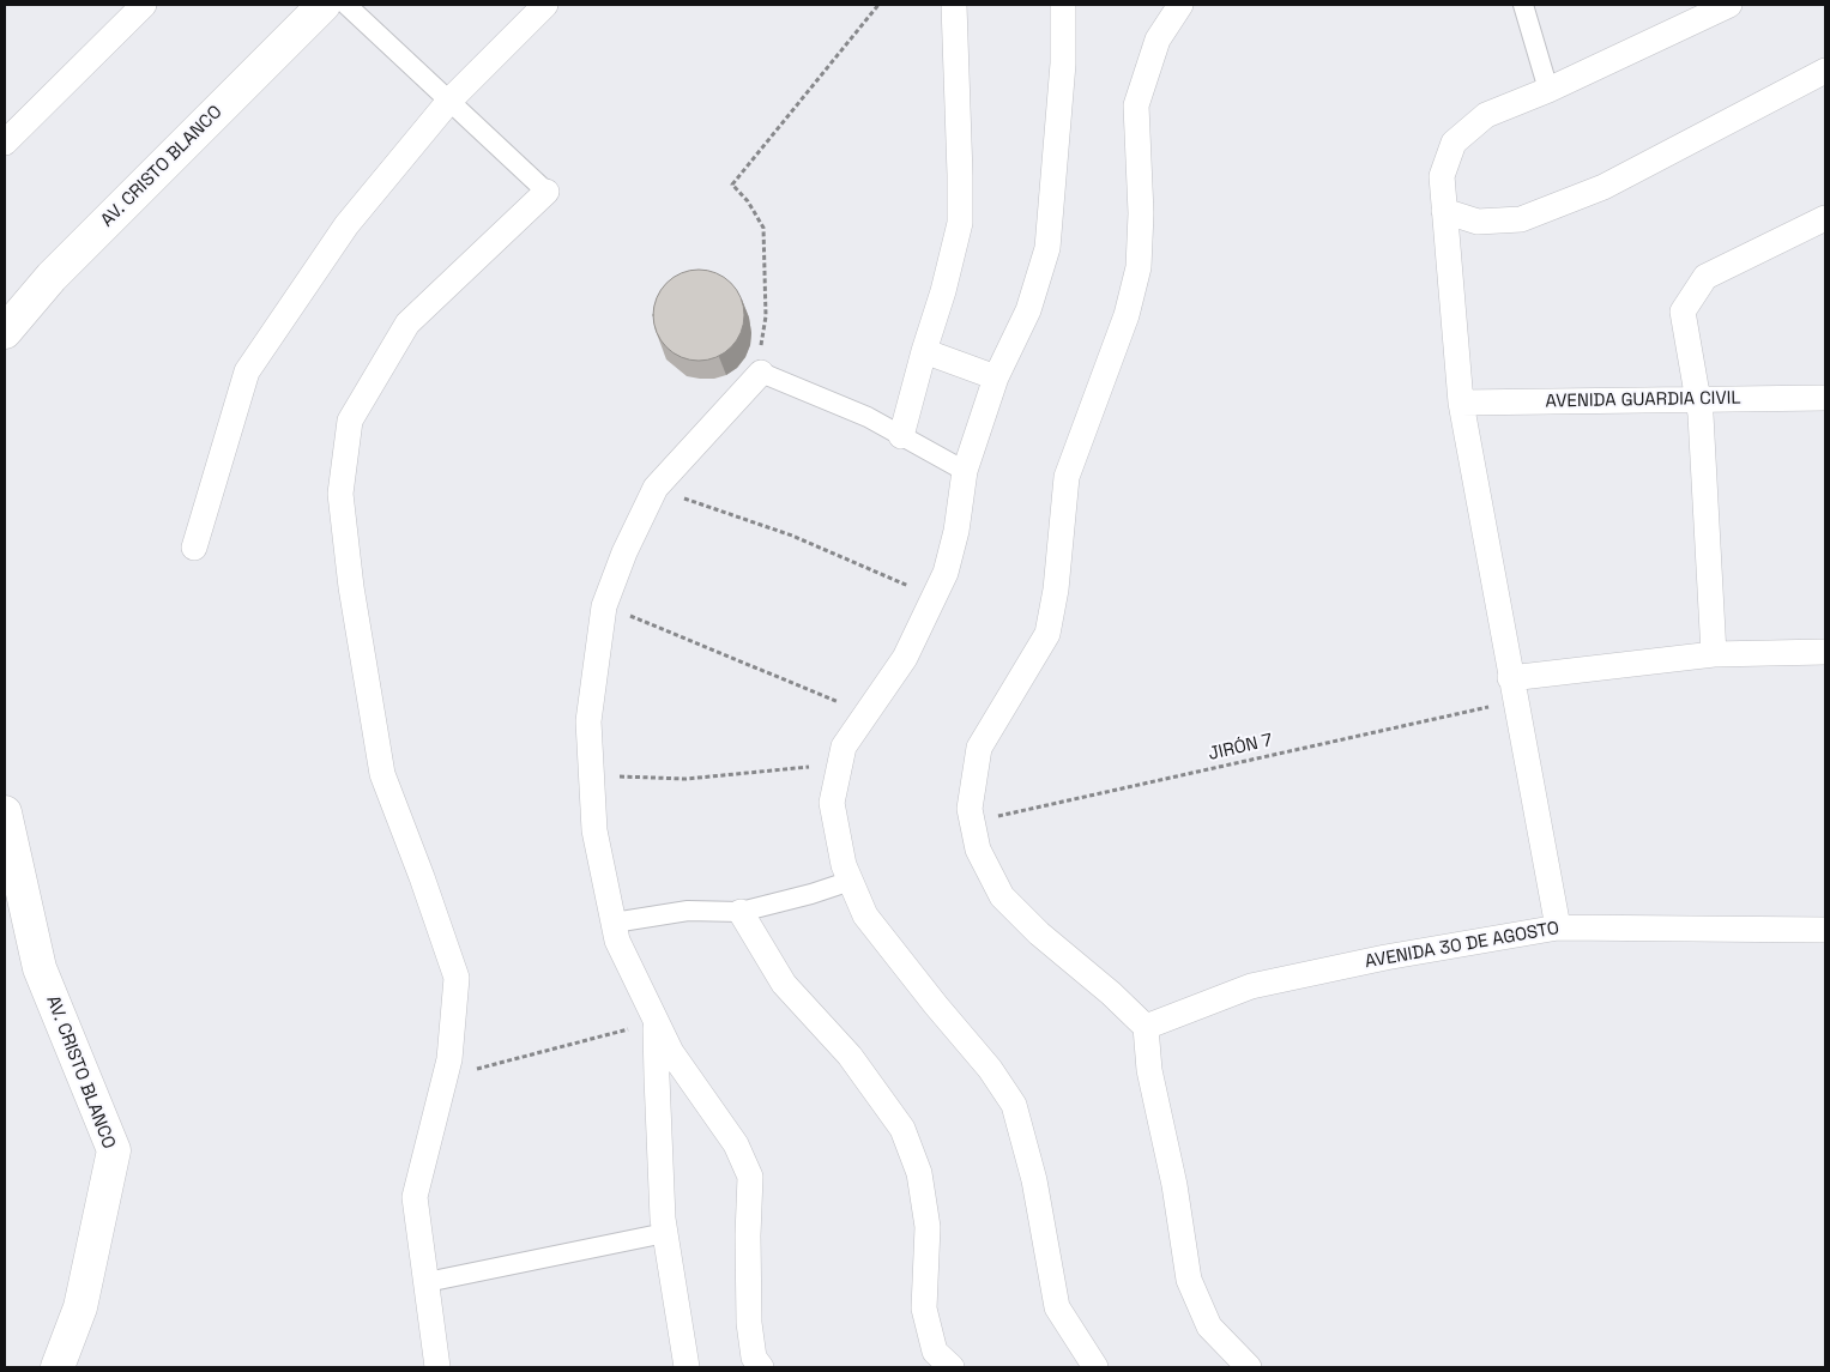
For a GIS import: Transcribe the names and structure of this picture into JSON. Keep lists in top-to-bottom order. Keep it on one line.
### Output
{"streets":{"street":["AV. CRISTO BLANCO","AVENIDA GUARDIA CIVIL","AVENIDA 30 DE AGOSTO"],"path":["JIRÓN 7"]}}
